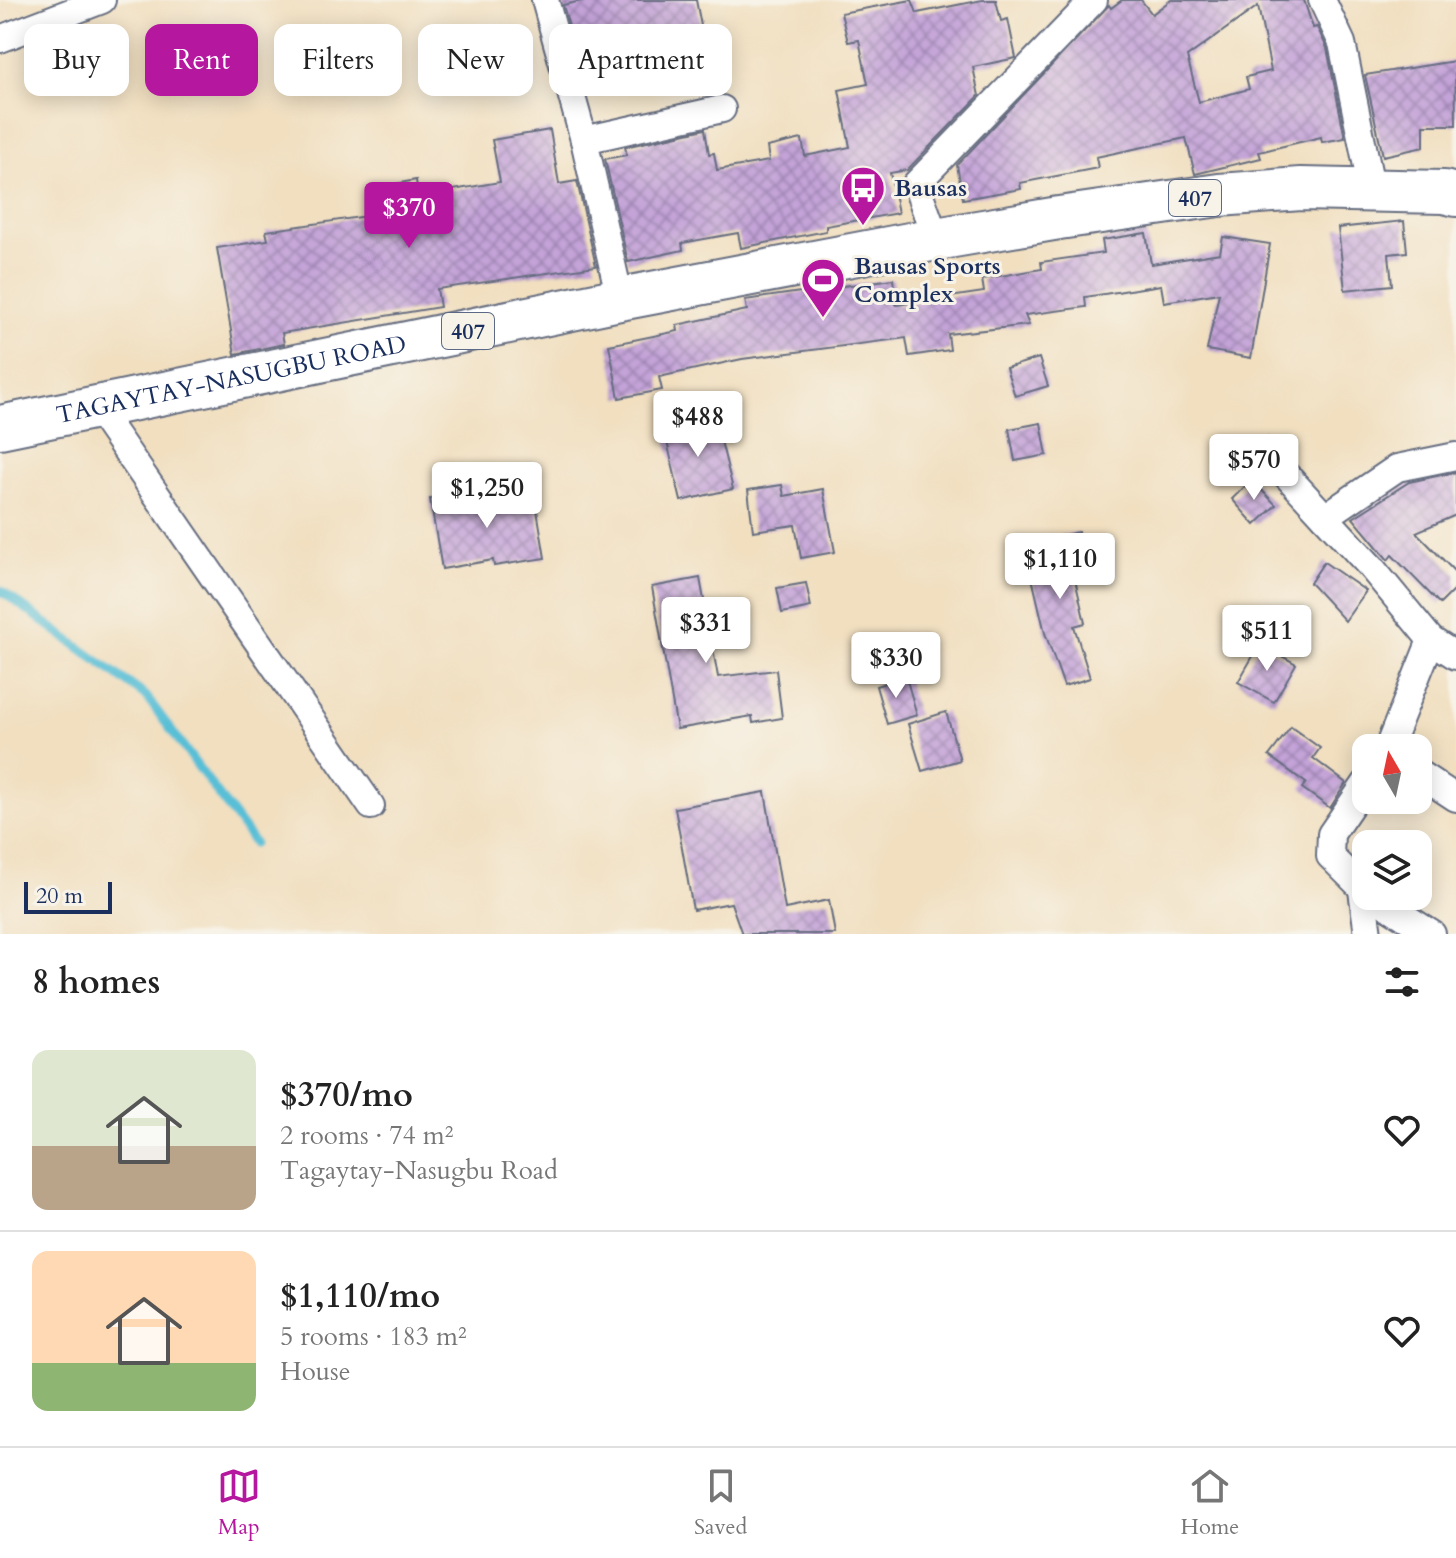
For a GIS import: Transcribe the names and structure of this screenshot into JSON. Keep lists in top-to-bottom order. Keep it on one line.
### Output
{"streets":{"main road":["407","TAGAYTAY-NASUGBU ROAD"]},"places":{"bus stop":["Bausas"],"sports":["Bausas Sports Complex"]},"scale_bar":"20 m","north":"top","page":{"chip":["Buy","Rent","Filters","New","Apartment"],"price":["$370","$488","$570","$1,250","$1,110","$331","$511","$330"],"scale":"20 m","heading":"8 homes","list":[{"name":"$370/mo","note":"2 rooms · 74 m² · Tagaytay-Nasugbu Road"},{"name":"$1,110/mo","note":"5 rooms · 183 m² · House"}],"tabs":["Map","Saved","Home"]}}
